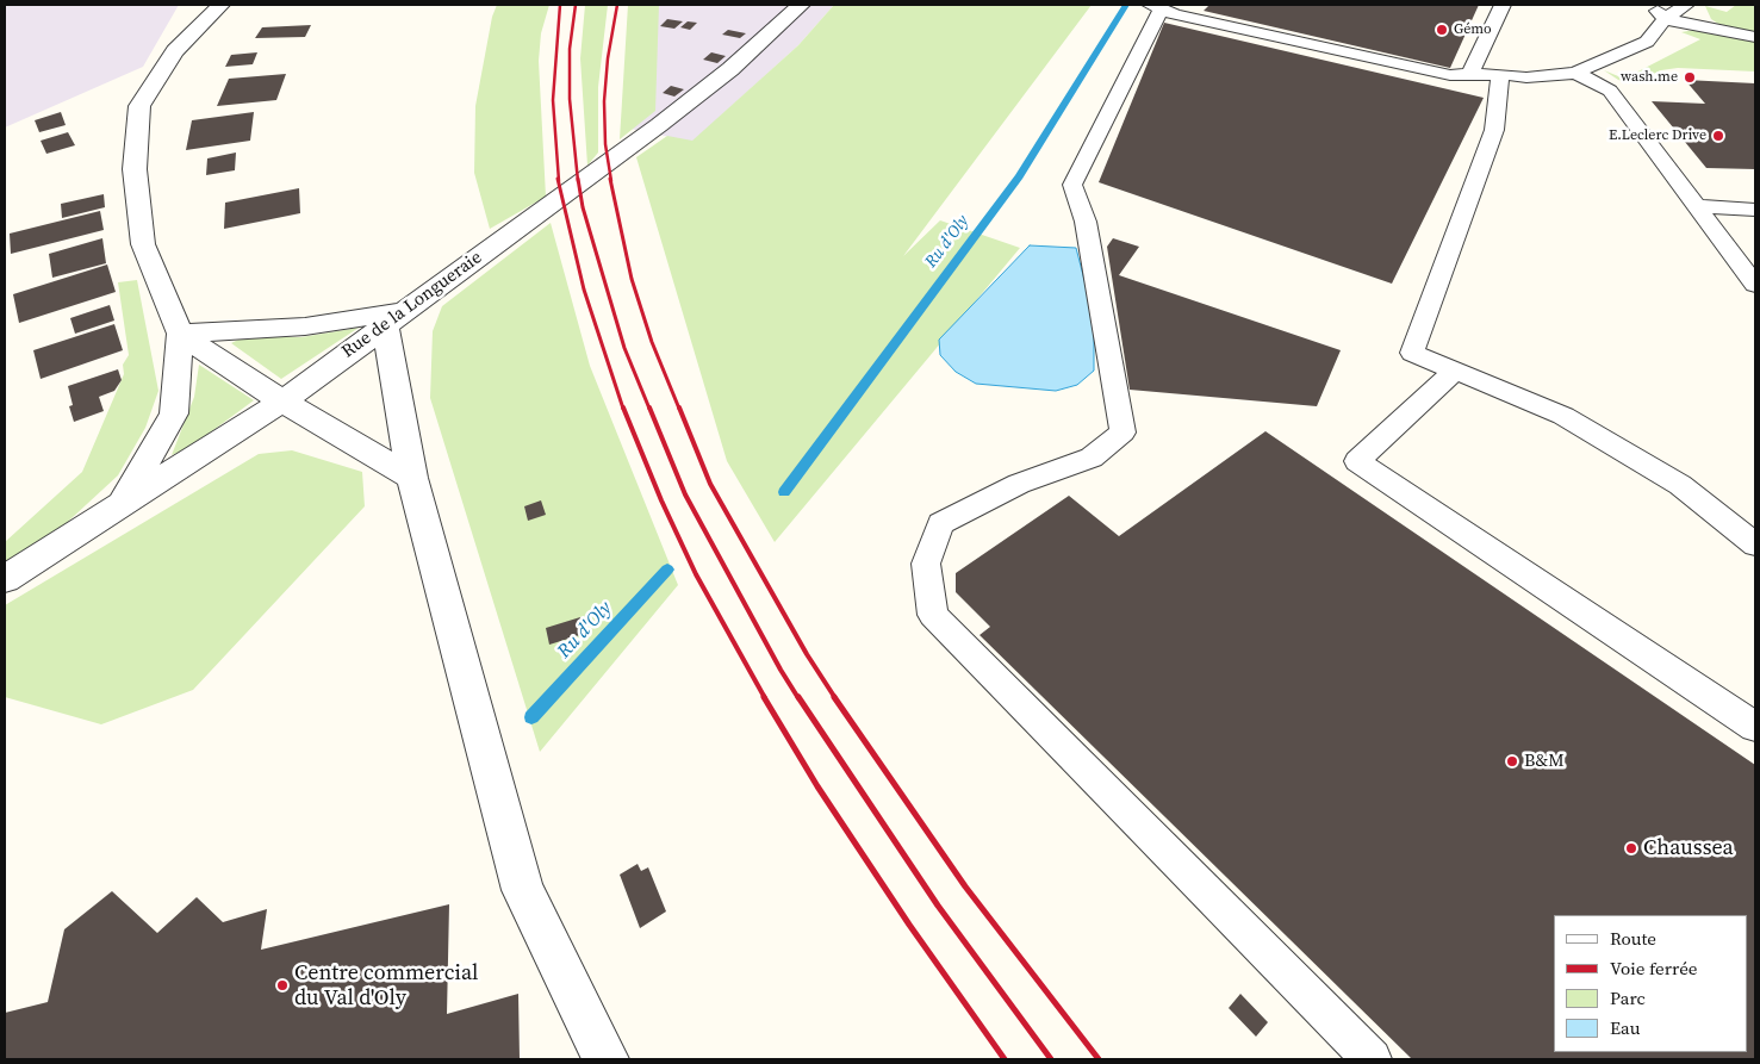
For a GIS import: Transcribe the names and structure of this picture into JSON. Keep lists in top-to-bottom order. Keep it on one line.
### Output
{"streets":{"street":["Rue de la Longueraie"]},"water":["Ru d'Oly"],"places":["Gémo","wash.me","E.Leclerc Drive","B&M","Chaussea","Centre commercial du Val d'Oly"],"legend":["Route","Voie ferrée","Parc","Eau"]}
